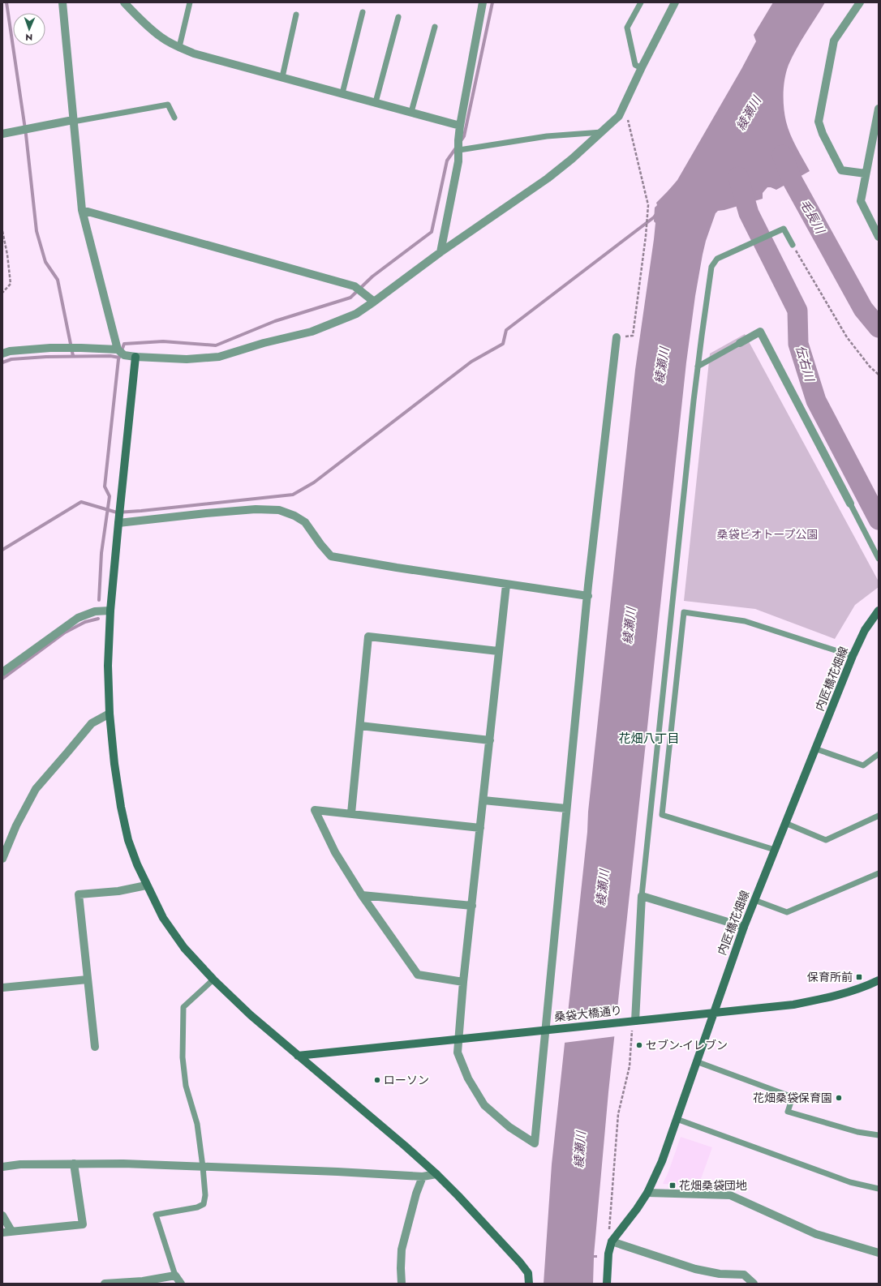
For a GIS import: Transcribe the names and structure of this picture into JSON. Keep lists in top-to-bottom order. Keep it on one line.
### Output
{"streets":{"street":["内匠橋花畑線","桑袋大橋通り"]},"crossings":[["内匠橋花畑線","桑袋大橋通り"]],"districts":["花畑八丁目"],"water":["綾瀬川","毛長川","伝右川"],"parks":["桑袋ビオトープ公園"],"places":{"transit":["保育所前","花畑桑袋団地"],"other":["セブン-イレブン","ローソン","花畑桑袋保育園"]},"north":"bottom"}
